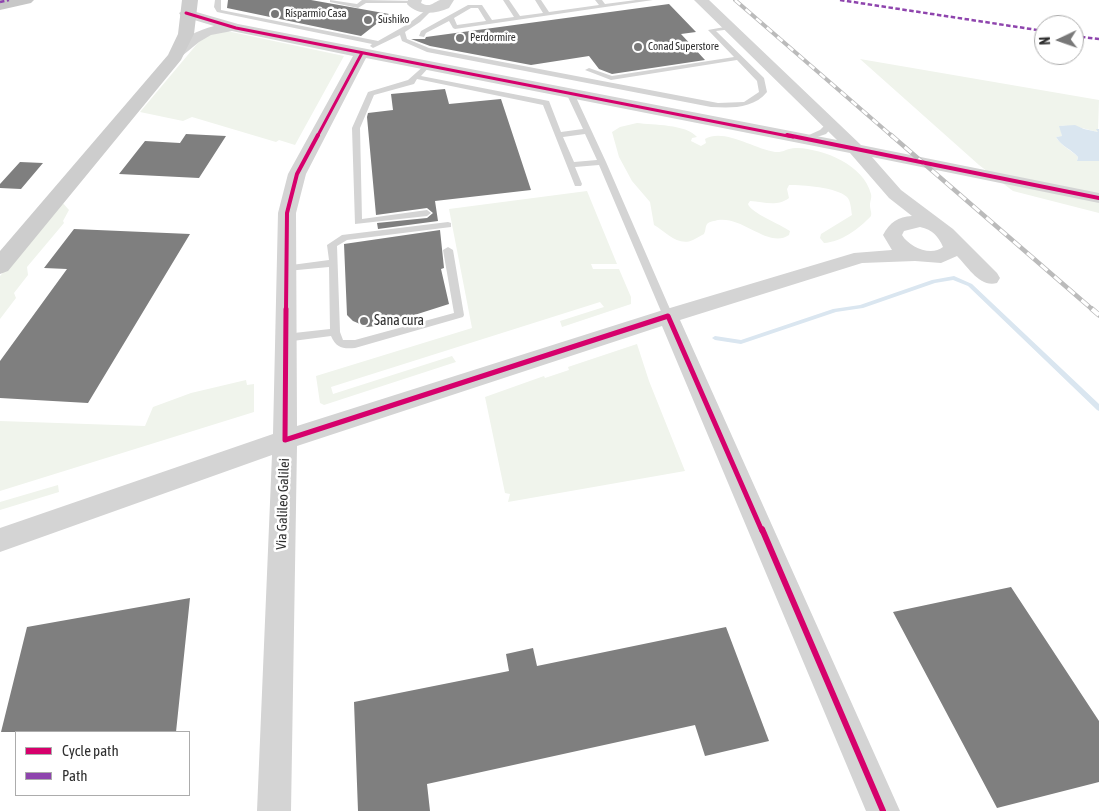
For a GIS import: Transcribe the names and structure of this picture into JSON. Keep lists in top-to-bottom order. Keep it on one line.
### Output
{"streets":{"street":["Via Galileo Galilei"]},"places":["Risparmio Casa","Sushiko","Perdormire","Conad Superstore","Sana cura"],"legend":["Cycle path","Path"],"north":"left"}
